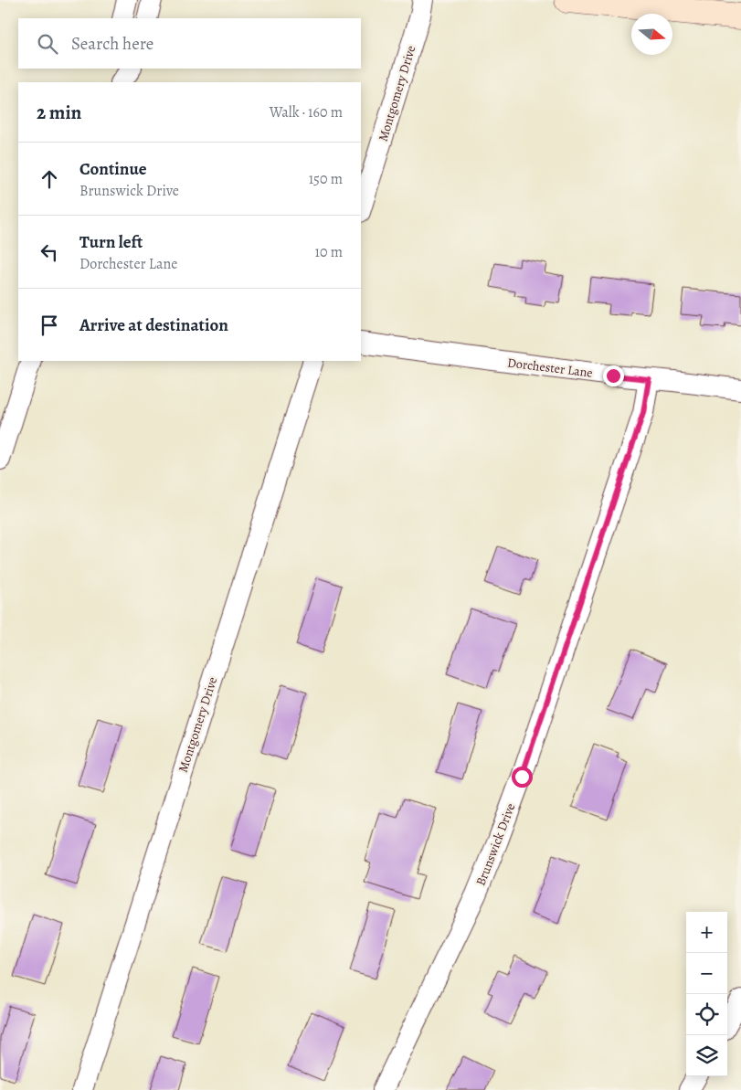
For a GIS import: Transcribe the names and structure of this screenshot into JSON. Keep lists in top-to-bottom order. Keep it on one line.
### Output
{"streets":{"street":["Montgomery Drive","Dorchester Lane","Brunswick Drive"]},"crossings":[["Dorchester Lane","Brunswick Drive"]],"north":"right","page":{"search":"Search here","heading":["2 min","Walk · 160 m"],"list":[["Continue","Brunswick Drive","150 m"],["Turn left","Dorchester Lane","10 m"],"Arrive at destination"],"map_buttons":["+","−"]}}
